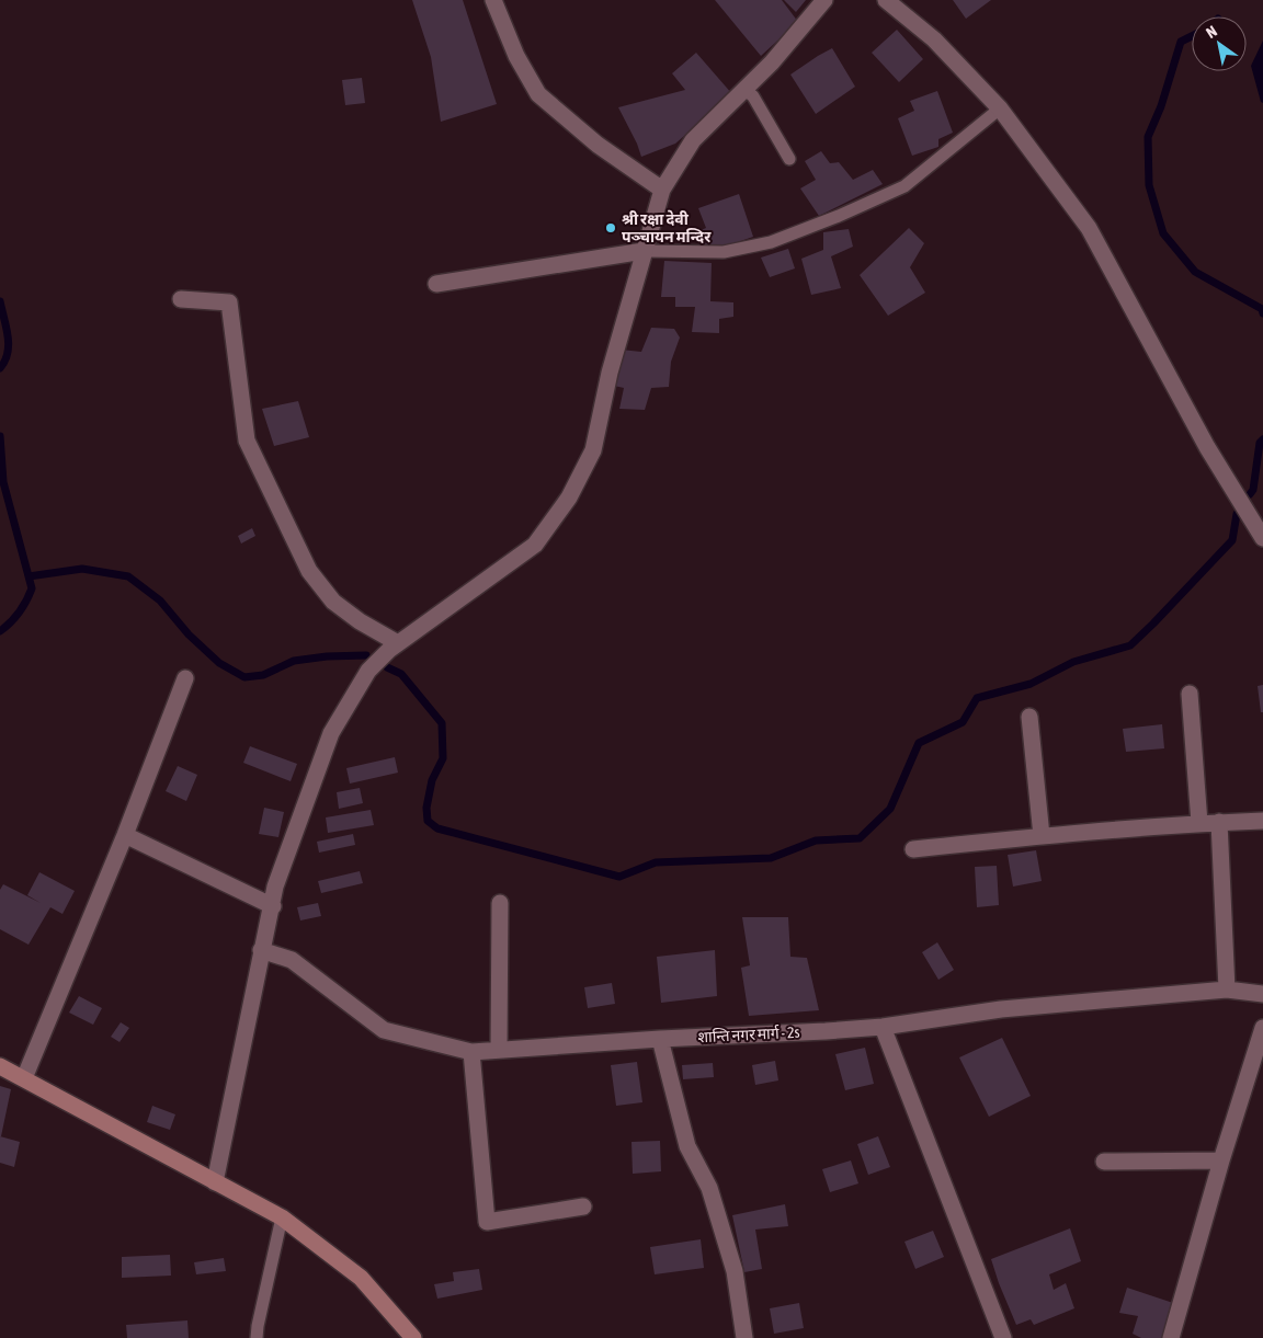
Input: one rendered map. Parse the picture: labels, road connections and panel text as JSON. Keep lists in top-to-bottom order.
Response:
{
  "streets": {
    "street": ["शान्ति नगर मार्ग - 2s"]
  },
  "places": ["श्री रक्षा देवी पञ्चायन मन्दिर"],
  "north": "top left"
}
